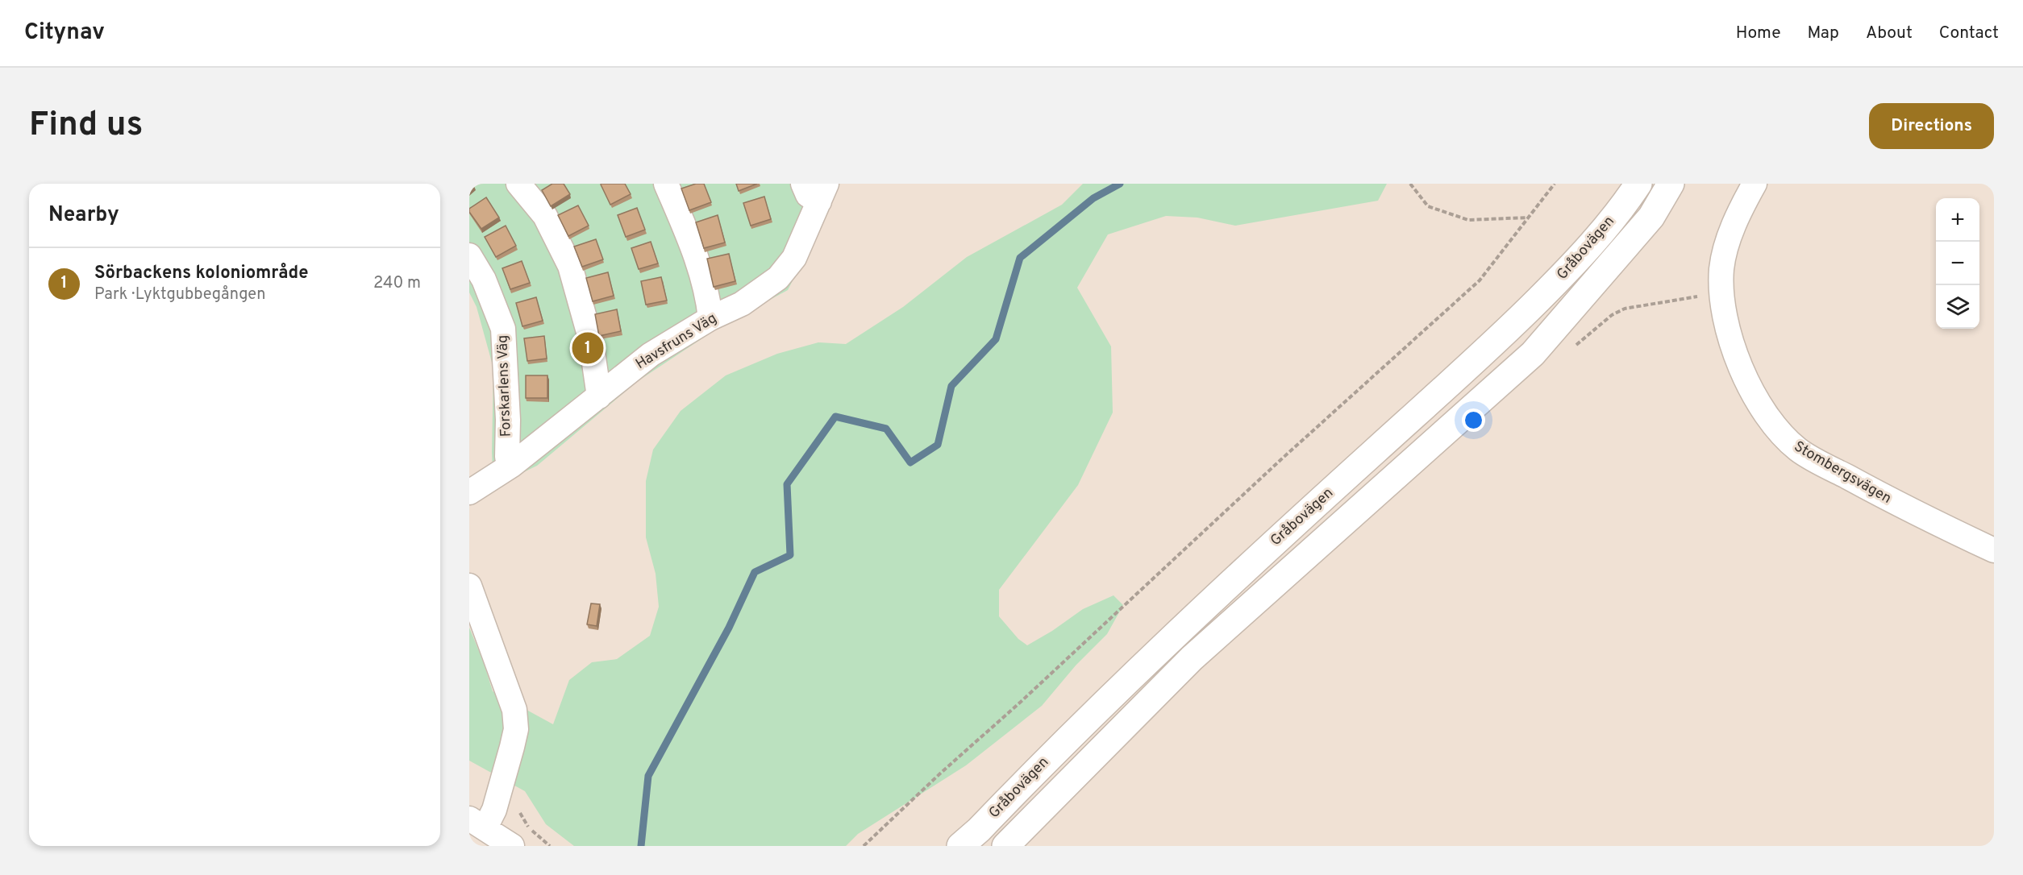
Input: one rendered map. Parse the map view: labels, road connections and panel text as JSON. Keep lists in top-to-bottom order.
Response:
{
  "streets": {
    "main road": ["Gråbovägen"],
    "street": ["Havsfruns Väg", "Forskarlens Väg", "Stombergsvägen"]
  },
  "crossings": [
    ["Havsfruns Väg", "Forskarlens Väg"]
  ],
  "page": {
    "header": "Citynav",
    "nav": [
      "Home",
      "Map",
      "About",
      "Contact"
    ],
    "buttons": "Directions",
    "title": "Find us",
    "heading": "Nearby",
    "map_buttons": ["+", "−"],
    "list": [
      {
        "mark": "1",
        "name": "Sörbackens koloniområde",
        "note": "Park · Lyktgubbegången",
        "value": "240 m"
      }
    ],
    "pins": "1"
  }
}
